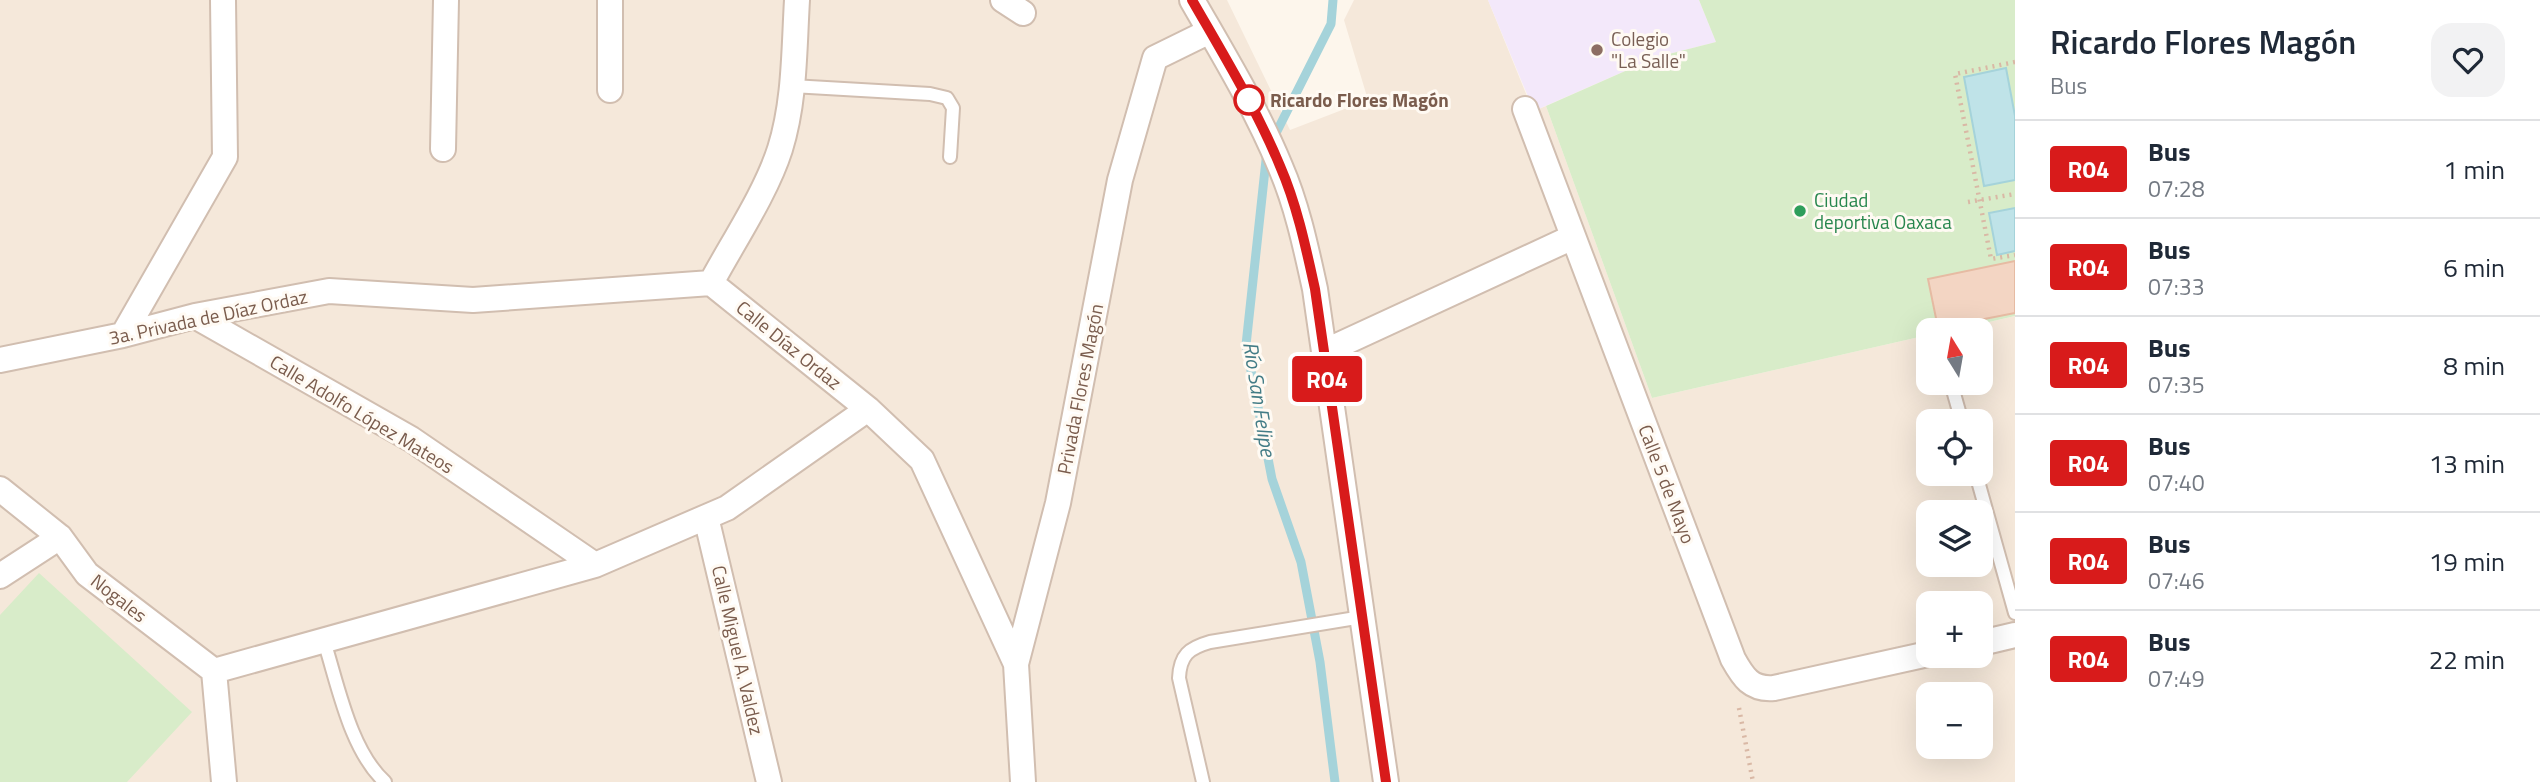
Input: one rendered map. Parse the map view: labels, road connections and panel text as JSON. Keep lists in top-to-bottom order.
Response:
{
  "streets": {
    "street": [
      "3a. Privada de Díaz Ordaz",
      "Calle Díaz Ordaz",
      "Privada Flores Magón",
      "Calle Adolfo López Mateos",
      "Calle 5 de Mayo",
      "Nogales",
      "Calle Miguel A. Valdez"
    ]
  },
  "crossings": [
    ["3a. Privada de Díaz Ordaz", "Calle Díaz Ordaz"],
    ["3a. Privada de Díaz Ordaz", "Calle Adolfo López Mateos"],
    ["Calle Díaz Ordaz", "Privada Flores Magón"]
  ],
  "water": ["Río San Felipe"],
  "places": ["Colegio \"La Salle\"", "Ricardo Flores Magón", "Ciudad deportiva Oaxaca"],
  "lines": ["bus line R04"],
  "north": "top",
  "page": {
    "on_map": "R04",
    "heading": ["Ricardo Flores Magón", "Bus"],
    "list": [
      {
        "mark": "R04",
        "name": "Bus",
        "note": "07:28",
        "value": "1 min"
      },
      {
        "mark": "R04",
        "name": "Bus",
        "note": "07:33",
        "value": "6 min"
      },
      {
        "mark": "R04",
        "name": "Bus",
        "note": "07:35",
        "value": "8 min"
      },
      {
        "mark": "R04",
        "name": "Bus",
        "note": "07:40",
        "value": "13 min"
      },
      {
        "mark": "R04",
        "name": "Bus",
        "note": "07:46",
        "value": "19 min"
      },
      {
        "mark": "R04",
        "name": "Bus",
        "note": "07:49",
        "value": "22 min"
      }
    ],
    "map_buttons": ["+", "−"]
  }
}
